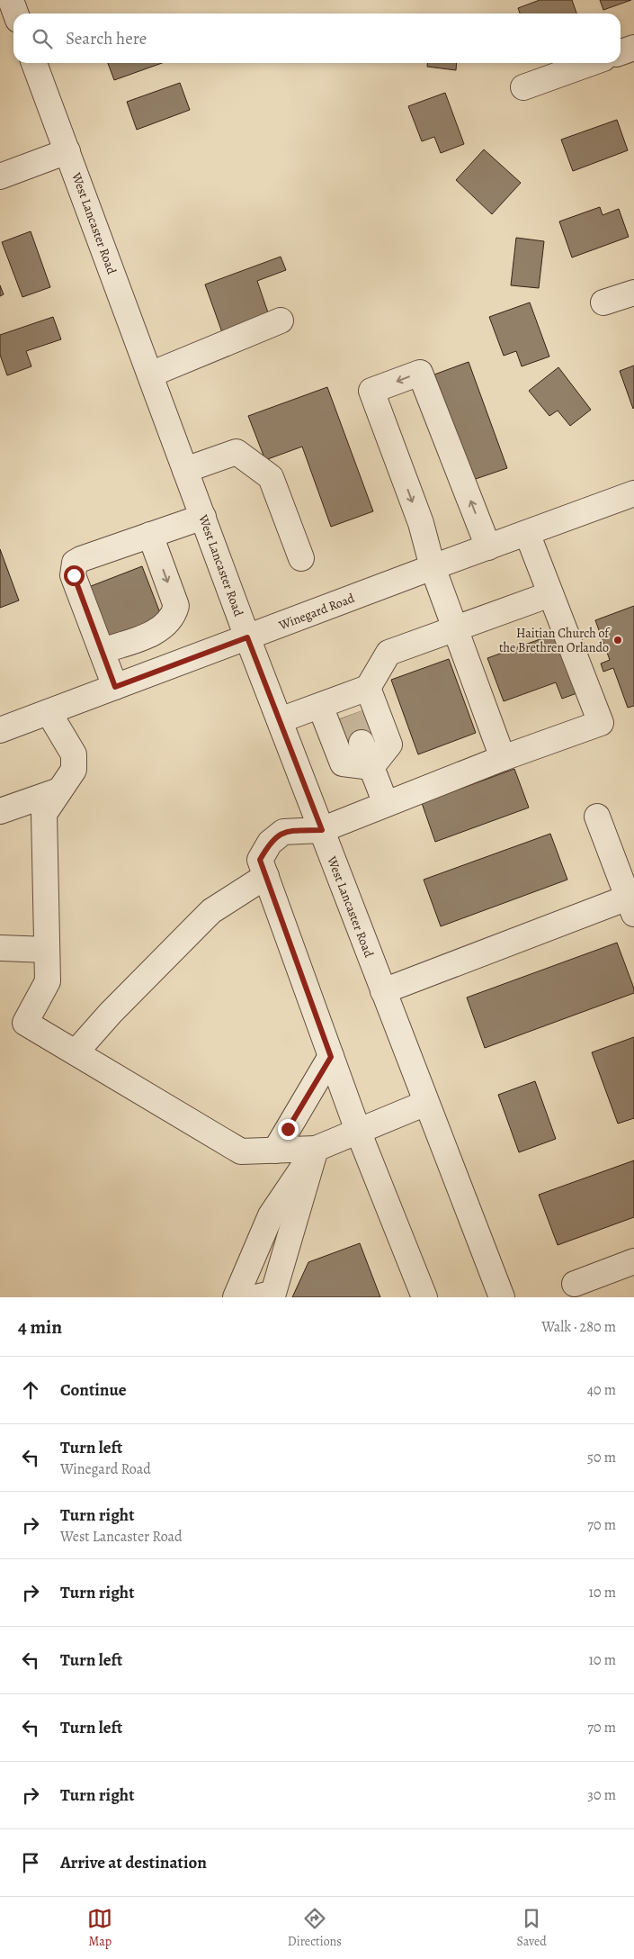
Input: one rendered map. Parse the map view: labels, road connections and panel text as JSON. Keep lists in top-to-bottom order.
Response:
{
  "streets": {
    "street": ["West Lancaster Road", "Winegard Road"]
  },
  "crossings": [
    ["West Lancaster Road", "Winegard Road"]
  ],
  "places": ["Haitian Church of the Brethren Orlando"],
  "page": {
    "search": "Search here",
    "heading": ["4 min", "Walk · 280 m"],
    "list": [
      ["Continue", "40 m"],
      ["Turn left", "Winegard Road", "50 m"],
      ["Turn right", "West Lancaster Road", "70 m"],
      ["Turn right", "10 m"],
      ["Turn left", "10 m"],
      ["Turn left", "70 m"],
      ["Turn right", "30 m"],
      "Arrive at destination"
    ],
    "nav": ["Map", "Directions", "Saved"]
  }
}
